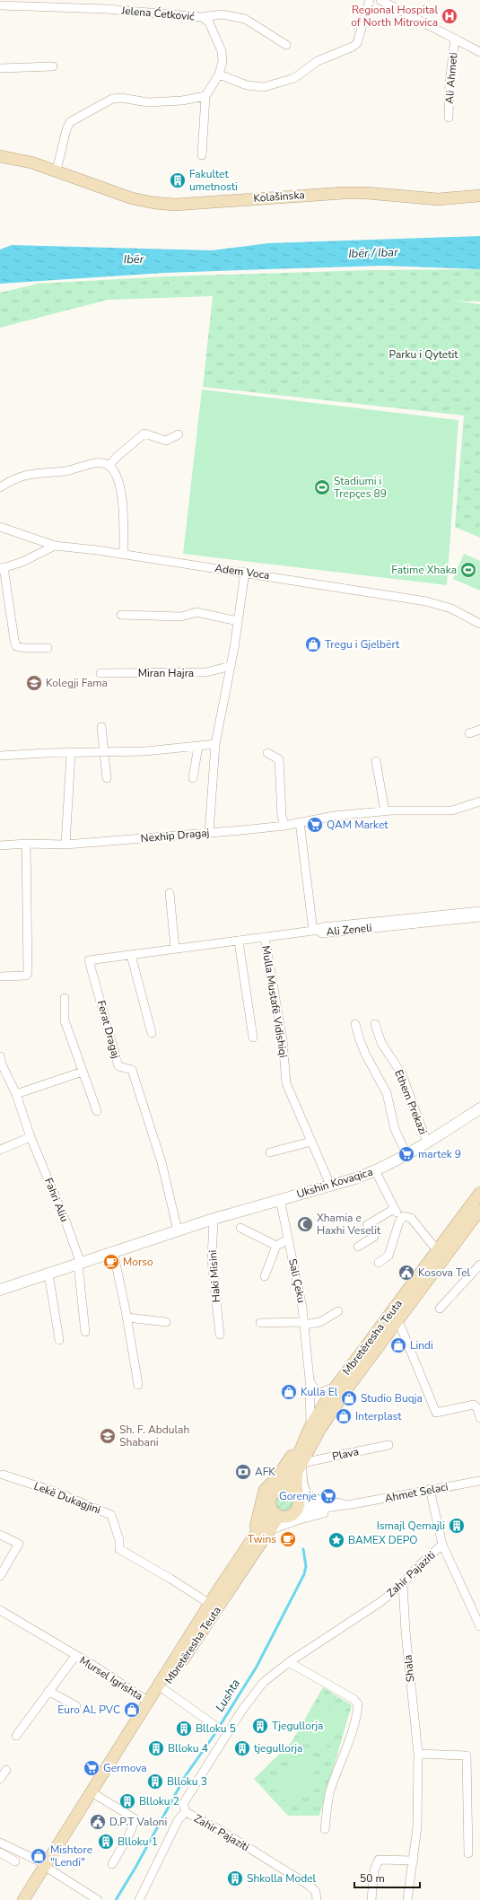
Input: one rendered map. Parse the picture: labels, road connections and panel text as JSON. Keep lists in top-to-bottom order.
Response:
{
  "streets": {
    "main road": ["Kolašinska", "Mbretëresha Teuta"],
    "street": [
      "Jelena Ćetković",
      "Ali Ahmeti",
      "Adem Voca",
      "Miran Hajra",
      "Nexhip Dragaj",
      "Ali Zeneli",
      "Mulla Mustafë Vidishiqi",
      "Ferat Dragaj",
      "Ethem Prekazi",
      "Ukshin Kovaqica",
      "Fahri Aliu",
      "Haki Misini",
      "Sali Çeku",
      "Plava",
      "Ahmet Selaci",
      "Lekë Dukagjini",
      "Zahir Pajaziti",
      "Shala",
      "Mursel Igrishta"
    ]
  },
  "crossings": [
    ["Ali Zeneli", "Ferat Dragaj"],
    ["Mulla Mustafë Vidishiqi", "Ferat Dragaj"],
    ["Mulla Mustafë Vidishiqi", "Ukshin Kovaqica"],
    ["Ferat Dragaj", "Ukshin Kovaqica"],
    ["Ethem Prekazi", "Ukshin Kovaqica"],
    ["Ukshin Kovaqica", "Fahri Aliu"],
    ["Ukshin Kovaqica", "Haki Misini"],
    ["Ukshin Kovaqica", "Sali Çeku"],
    ["Sali Çeku", "Mbretëresha Teuta"],
    ["Mbretëresha Teuta", "Plava"],
    ["Mbretëresha Teuta", "Ahmet Selaci"],
    ["Mbretëresha Teuta", "Lekë Dukagjini"],
    ["Mbretëresha Teuta", "Mursel Igrishta"],
    ["Zahir Pajaziti", "Shala"]
  ],
  "water": ["Ibër / Ibar", "Ibër", "Lushta"],
  "parks": ["Parku i Qytetit"],
  "places": {
    "hospital": ["Regional Hospital of North Mitrovica"],
    "building": [
      "Fakultet umetnosti",
      "Ismajl Qemajli",
      "Tjegullorja",
      "Blloku 5",
      "Blloku 4",
      "tjegullorja",
      "Blloku 3",
      "Blloku 2",
      "Blloku 1",
      "Shkolla Model"
    ],
    "sports": ["Stadiumi i Trepçes 89", "Fatime Xhaka"],
    "shop": [
      "Tregu i Gjelbërt",
      "Lindi",
      "Kulla El",
      "Studio Buqja",
      "Interplast",
      "Euro AL PVC",
      "Mishtore \"Lendi\""
    ],
    "school or university": ["Kolegji Fama", "Sh. F. Abdulah Shabani"],
    "supermarket": [
      "QAM Market",
      "martek 9",
      "Gorenje",
      "Germova"
    ],
    "mosque": ["Xhamia e Haxhi Veselit"],
    "cafe": ["Morso", "Twins"],
    "public building": ["Kosova Tel", "D.P.T Valoni"],
    "bank": ["AFK"],
    "place": ["BAMEX DEPO"]
  },
  "scale_bar": "50 m"
}
